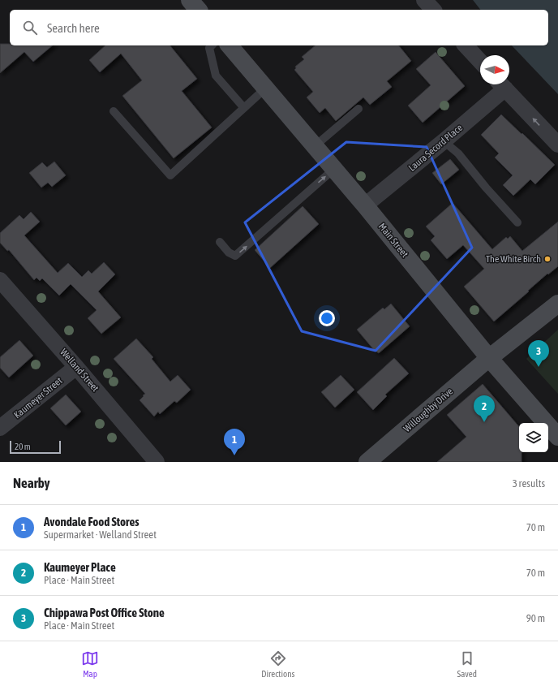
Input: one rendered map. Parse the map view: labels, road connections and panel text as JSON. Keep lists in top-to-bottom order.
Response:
{
  "streets": {
    "main road": ["Main Street", "Willoughby Drive"],
    "street": ["Laura Secord Place", "Welland Street", "Kaumeyer Street"]
  },
  "crossings": [
    ["Laura Secord Place", "Main Street"],
    ["Main Street", "Willoughby Drive"],
    ["Welland Street", "Kaumeyer Street"]
  ],
  "places": ["The White Birch"],
  "scale_bar": "20 m",
  "north": "right",
  "page": {
    "search": "Search here",
    "pins": ["3", "2", "1"],
    "scale": "20 m",
    "heading": ["Nearby", "3 results"],
    "list": [
      {
        "mark": "1",
        "name": "Avondale Food Stores",
        "note": "Supermarket · Welland Street",
        "value": "70 m"
      },
      {
        "mark": "2",
        "name": "Kaumeyer Place",
        "note": "Place · Main Street",
        "value": "70 m"
      },
      {
        "mark": "3",
        "name": "Chippawa Post Office Stone",
        "note": "Place · Main Street",
        "value": "90 m"
      }
    ],
    "nav": ["Map", "Directions", "Saved"]
  }
}
